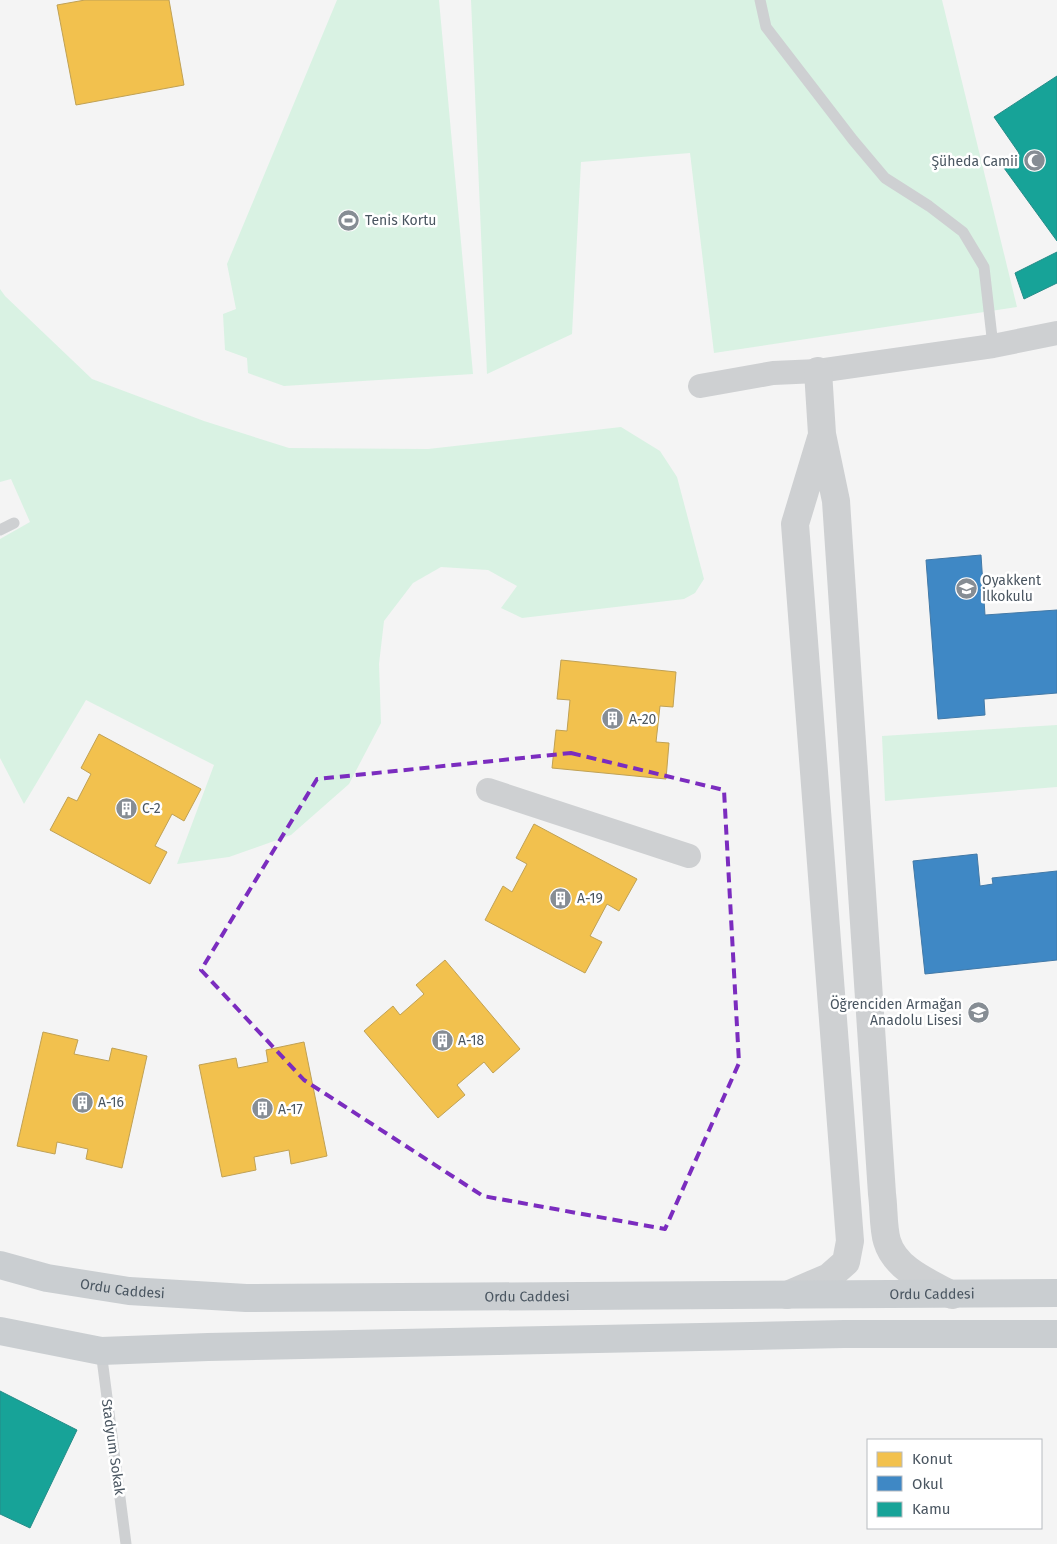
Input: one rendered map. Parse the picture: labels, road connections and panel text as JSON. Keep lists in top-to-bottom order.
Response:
{
  "streets": {
    "main road": ["Ordu Caddesi"],
    "lane": ["Stadyum Sokak"]
  },
  "places": {
    "mosque": ["Şüheda Camii"],
    "sports": ["Tenis Kortu"],
    "school or university": ["Oyakkent İlkokulu", "Öğrenciden Armağan Anadolu Lisesi"],
    "building": [
      "A-20",
      "C-2",
      "A-19",
      "A-18",
      "A-16",
      "A-17"
    ]
  },
  "legend": ["Konut", "Okul", "Kamu"]
}
